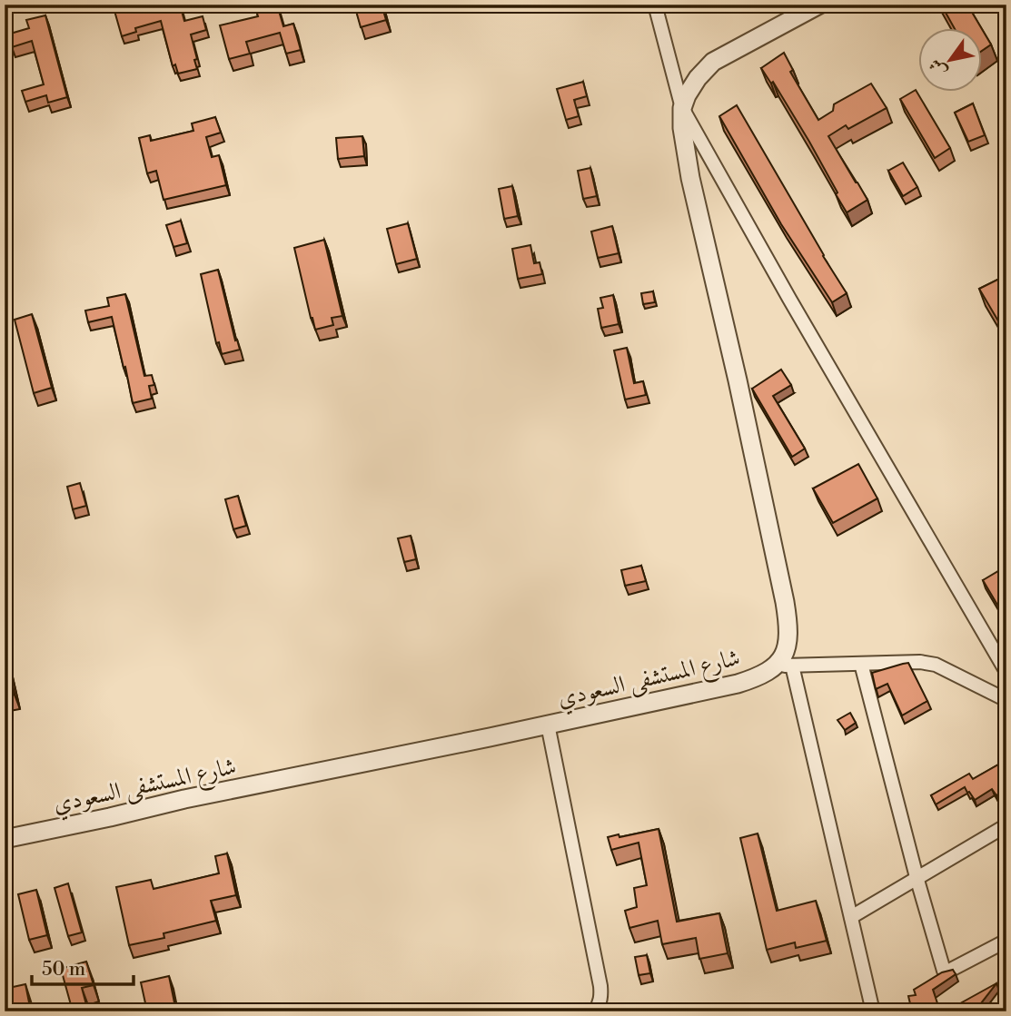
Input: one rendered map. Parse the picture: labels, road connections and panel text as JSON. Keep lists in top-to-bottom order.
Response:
{
  "streets": {
    "street": ["شارع المستشفى السعودي"]
  },
  "scale_bar": "50 m",
  "north": "bottom left"
}
